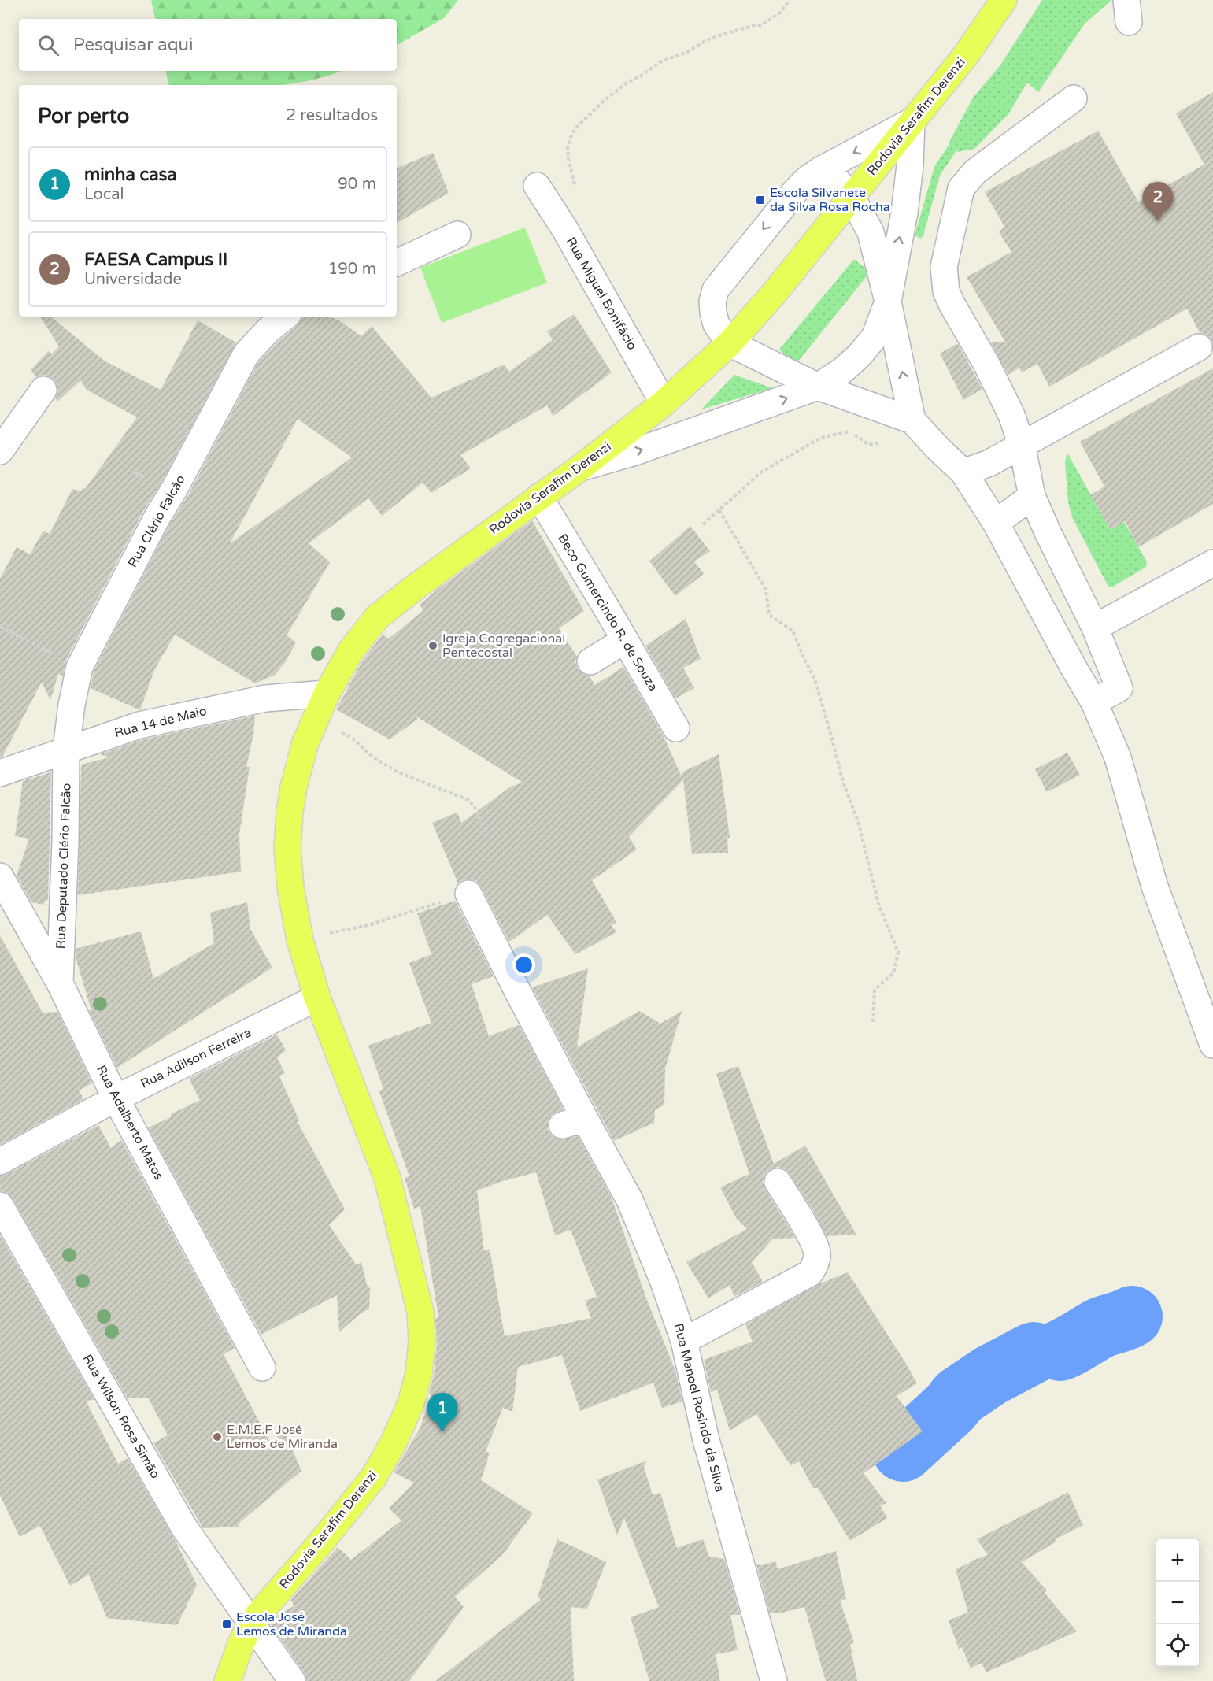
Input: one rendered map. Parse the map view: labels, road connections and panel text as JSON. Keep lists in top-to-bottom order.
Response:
{
  "streets": {
    "main road": ["Rodovia Serafim Derenzi"],
    "street": [
      "Rua Miguel Bonifácio",
      "Rua Clério Falcão",
      "Beco Gumercindo R. de Souza",
      "Rua 14 de Maio",
      "Rua Deputado Clério Falcão",
      "Rua Adilson Ferreira",
      "Rua Adalberto Matos",
      "Rua Manoel Rosindo da Silva",
      "Rua Wilson Rosa Simão"
    ]
  },
  "crossings": [
    ["Rodovia Serafim Derenzi", "Rua Miguel Bonifácio"],
    ["Rodovia Serafim Derenzi", "Beco Gumercindo R. de Souza"],
    ["Rodovia Serafim Derenzi", "Rua 14 de Maio"],
    ["Rodovia Serafim Derenzi", "Rua Adilson Ferreira"],
    ["Rodovia Serafim Derenzi", "Rua Wilson Rosa Simão"],
    ["Rua Clério Falcão", "Rua 14 de Maio"],
    ["Rua Clério Falcão", "Rua Deputado Clério Falcão"],
    ["Rua 14 de Maio", "Rua Deputado Clério Falcão"],
    ["Rua Deputado Clério Falcão", "Rua Adalberto Matos"],
    ["Rua Adilson Ferreira", "Rua Adalberto Matos"]
  ],
  "places": {
    "transit": ["Escola Silvanete da Silva Rosa Rocha", "Escola José Lemos de Miranda"],
    "other": ["Igreja Cogregacional Pentecostal", "E.M.E.F José Lemos de Miranda"]
  },
  "page": {
    "search": "Pesquisar aqui",
    "heading": ["Por perto", "2 resultados"],
    "list": [
      {
        "mark": "1",
        "name": "minha casa",
        "note": "Local",
        "value": "90 m"
      },
      {
        "mark": "2",
        "name": "FAESA Campus II",
        "note": "Universidade",
        "value": "190 m"
      }
    ],
    "pins": ["2", "1"],
    "map_buttons": ["+", "−"]
  }
}
